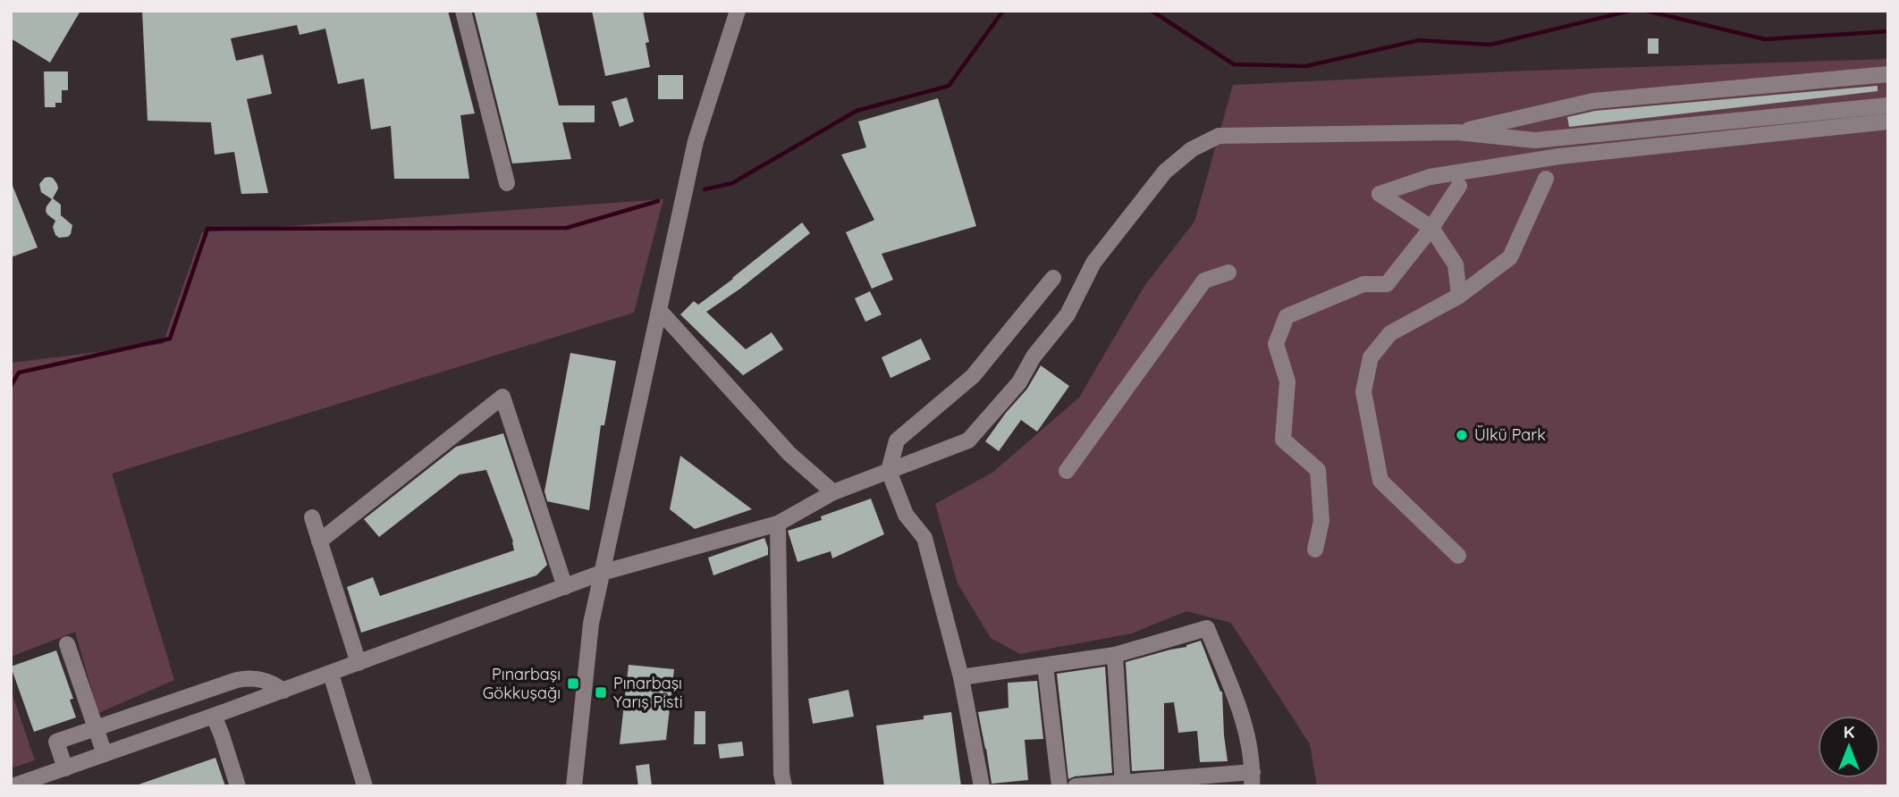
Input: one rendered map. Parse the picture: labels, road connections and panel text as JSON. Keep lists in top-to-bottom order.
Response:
{
  "places": {
    "other": ["Ülkü Park"],
    "transit": ["Pınarbaşı Gökkuşağı", "Pınarbaşı Yarış Pisti"]
  },
  "north": "top"
}
